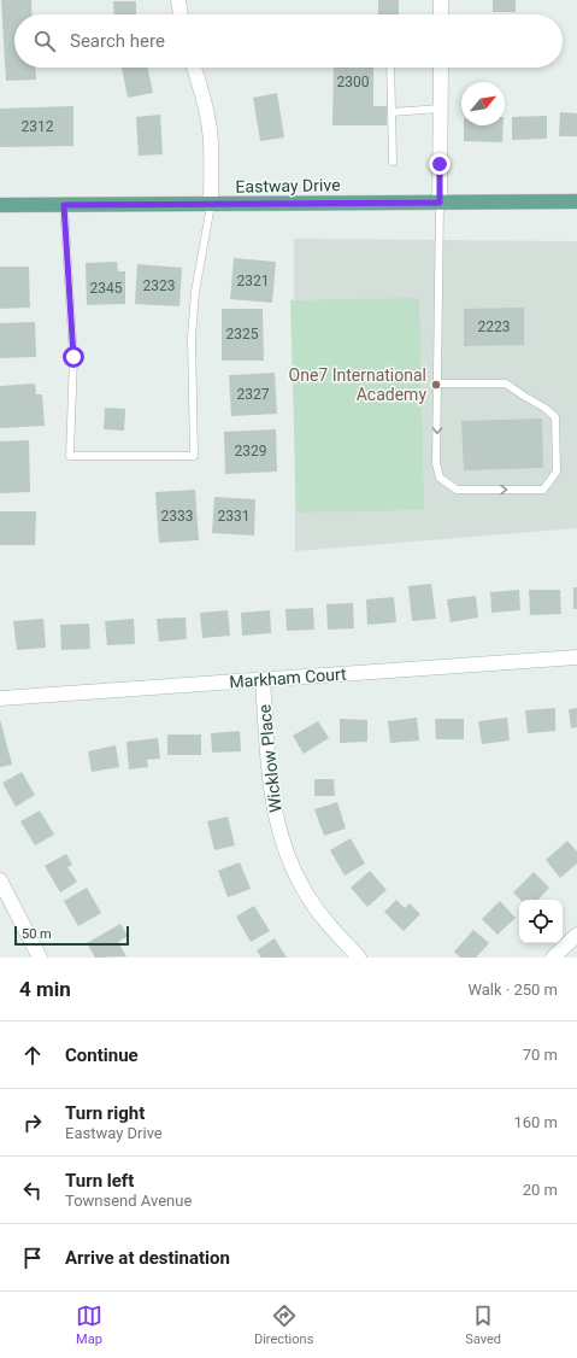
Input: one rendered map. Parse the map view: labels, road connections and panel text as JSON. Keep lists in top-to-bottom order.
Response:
{
  "streets": {
    "main road": ["Eastway Drive"],
    "street": ["Markham Court", "Wicklow Place"]
  },
  "crossings": [
    ["Markham Court", "Wicklow Place"]
  ],
  "places": ["One7 International Academy"],
  "house_numbers": [
    "2300",
    "2312",
    "2321",
    "2323",
    "2345",
    "2223",
    "2325",
    "2327",
    "2329",
    "2333",
    "2331"
  ],
  "scale_bar": "50 m",
  "north": "top right",
  "page": {
    "search": "Search here",
    "scale": "50 m",
    "heading": ["4 min", "Walk · 250 m"],
    "list": [
      ["Continue", "70 m"],
      ["Turn right", "Eastway Drive", "160 m"],
      ["Turn left", "Townsend Avenue", "20 m"],
      "Arrive at destination"
    ],
    "nav": ["Map", "Directions", "Saved"]
  }
}
